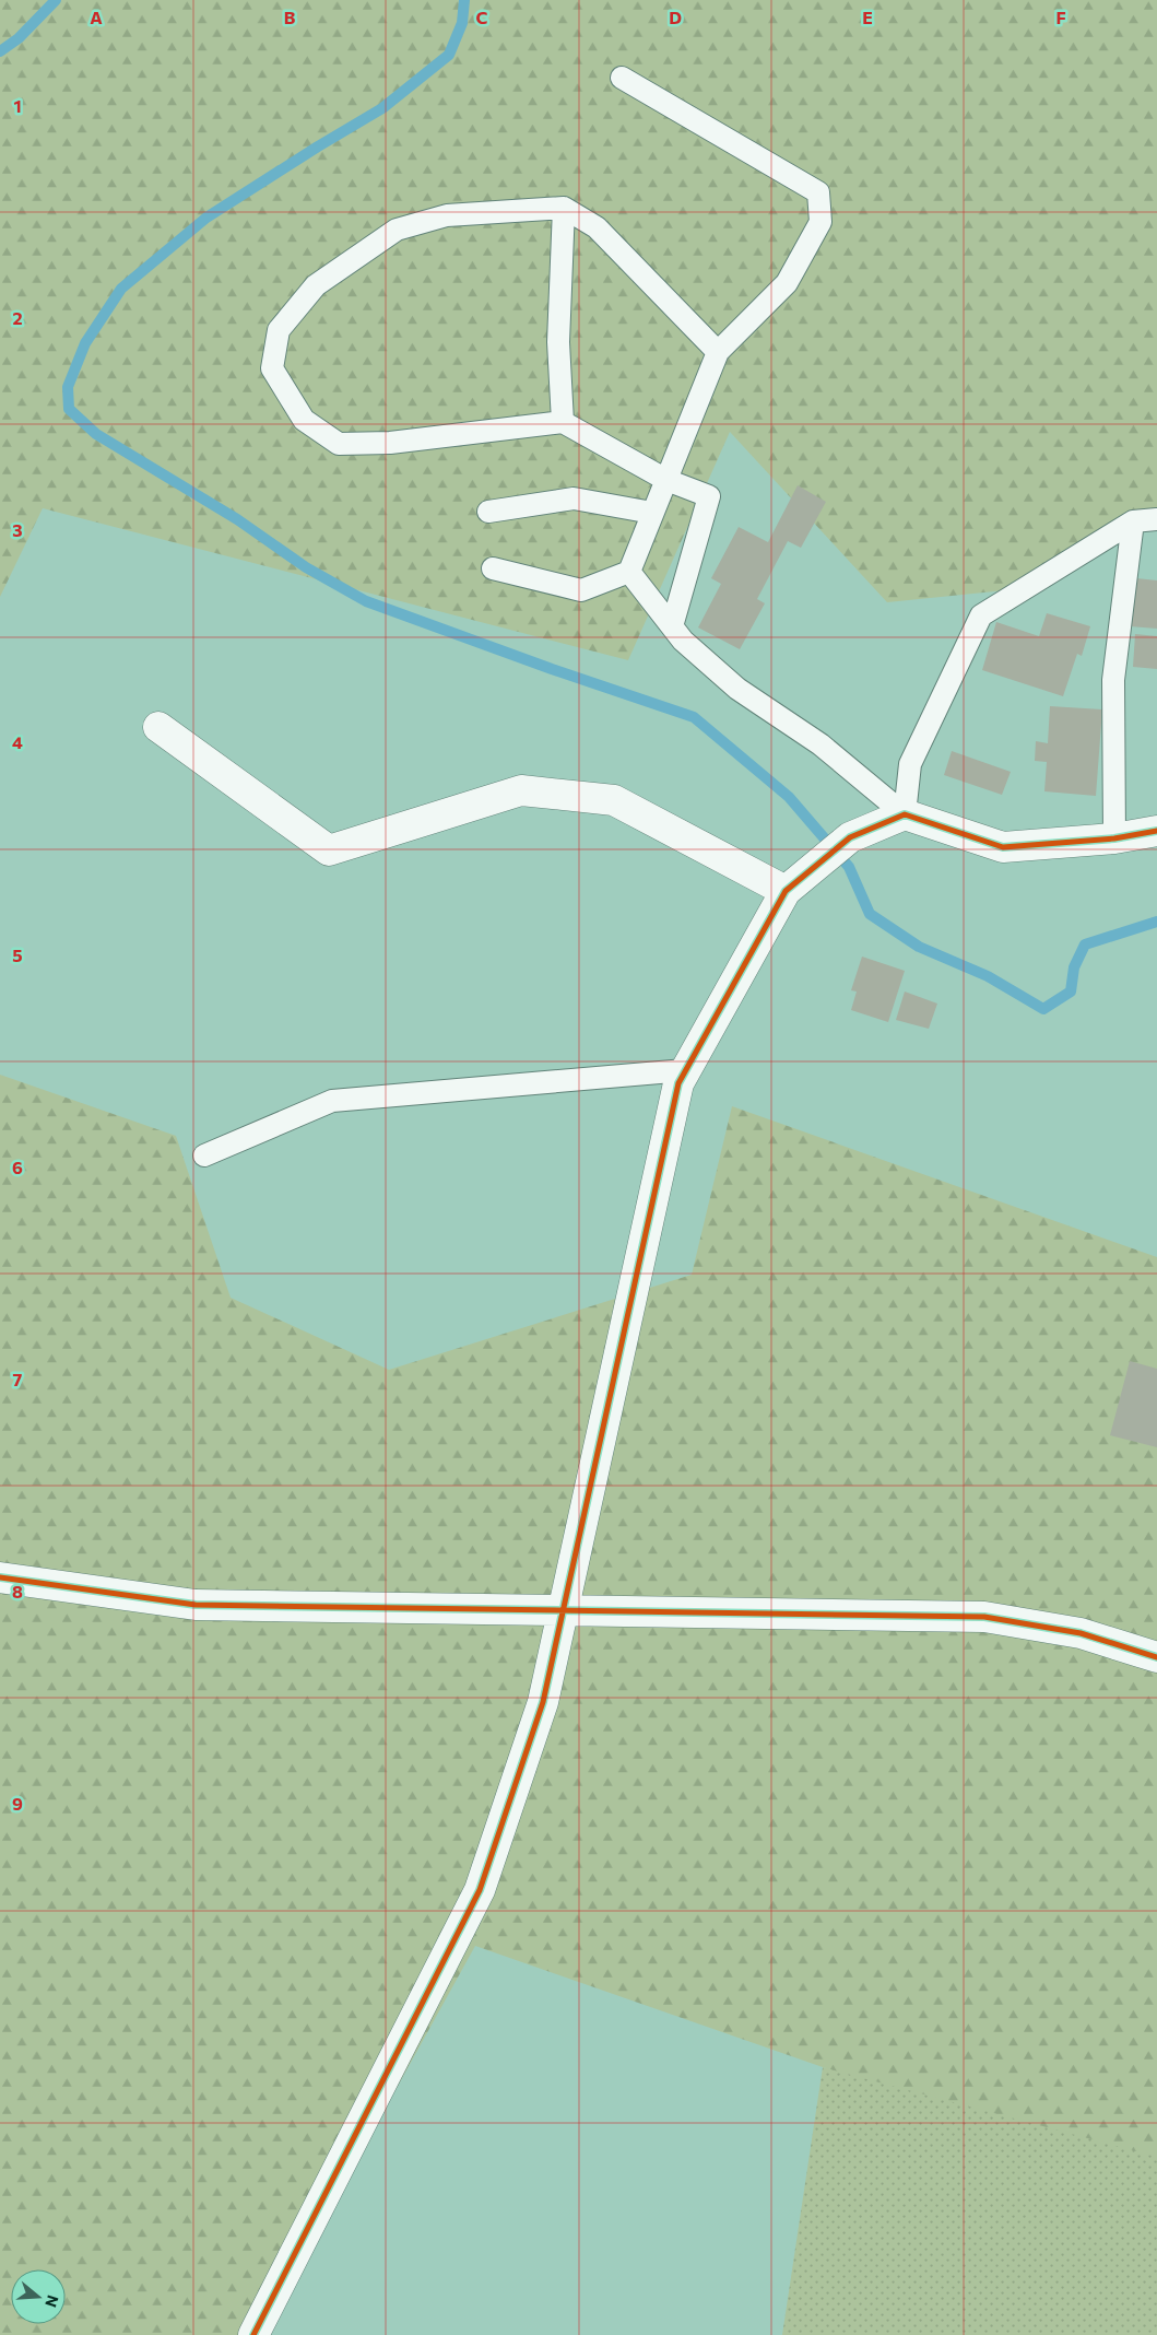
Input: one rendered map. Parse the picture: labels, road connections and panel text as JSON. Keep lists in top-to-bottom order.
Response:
{
  "north": "right",
  "grid": {
    "columns": [
      "A",
      "B",
      "C",
      "D",
      "E",
      "F"
    ],
    "rows": [
      "1",
      "2",
      "3",
      "4",
      "5",
      "6",
      "7",
      "8",
      "9"
    ]
  }
}
